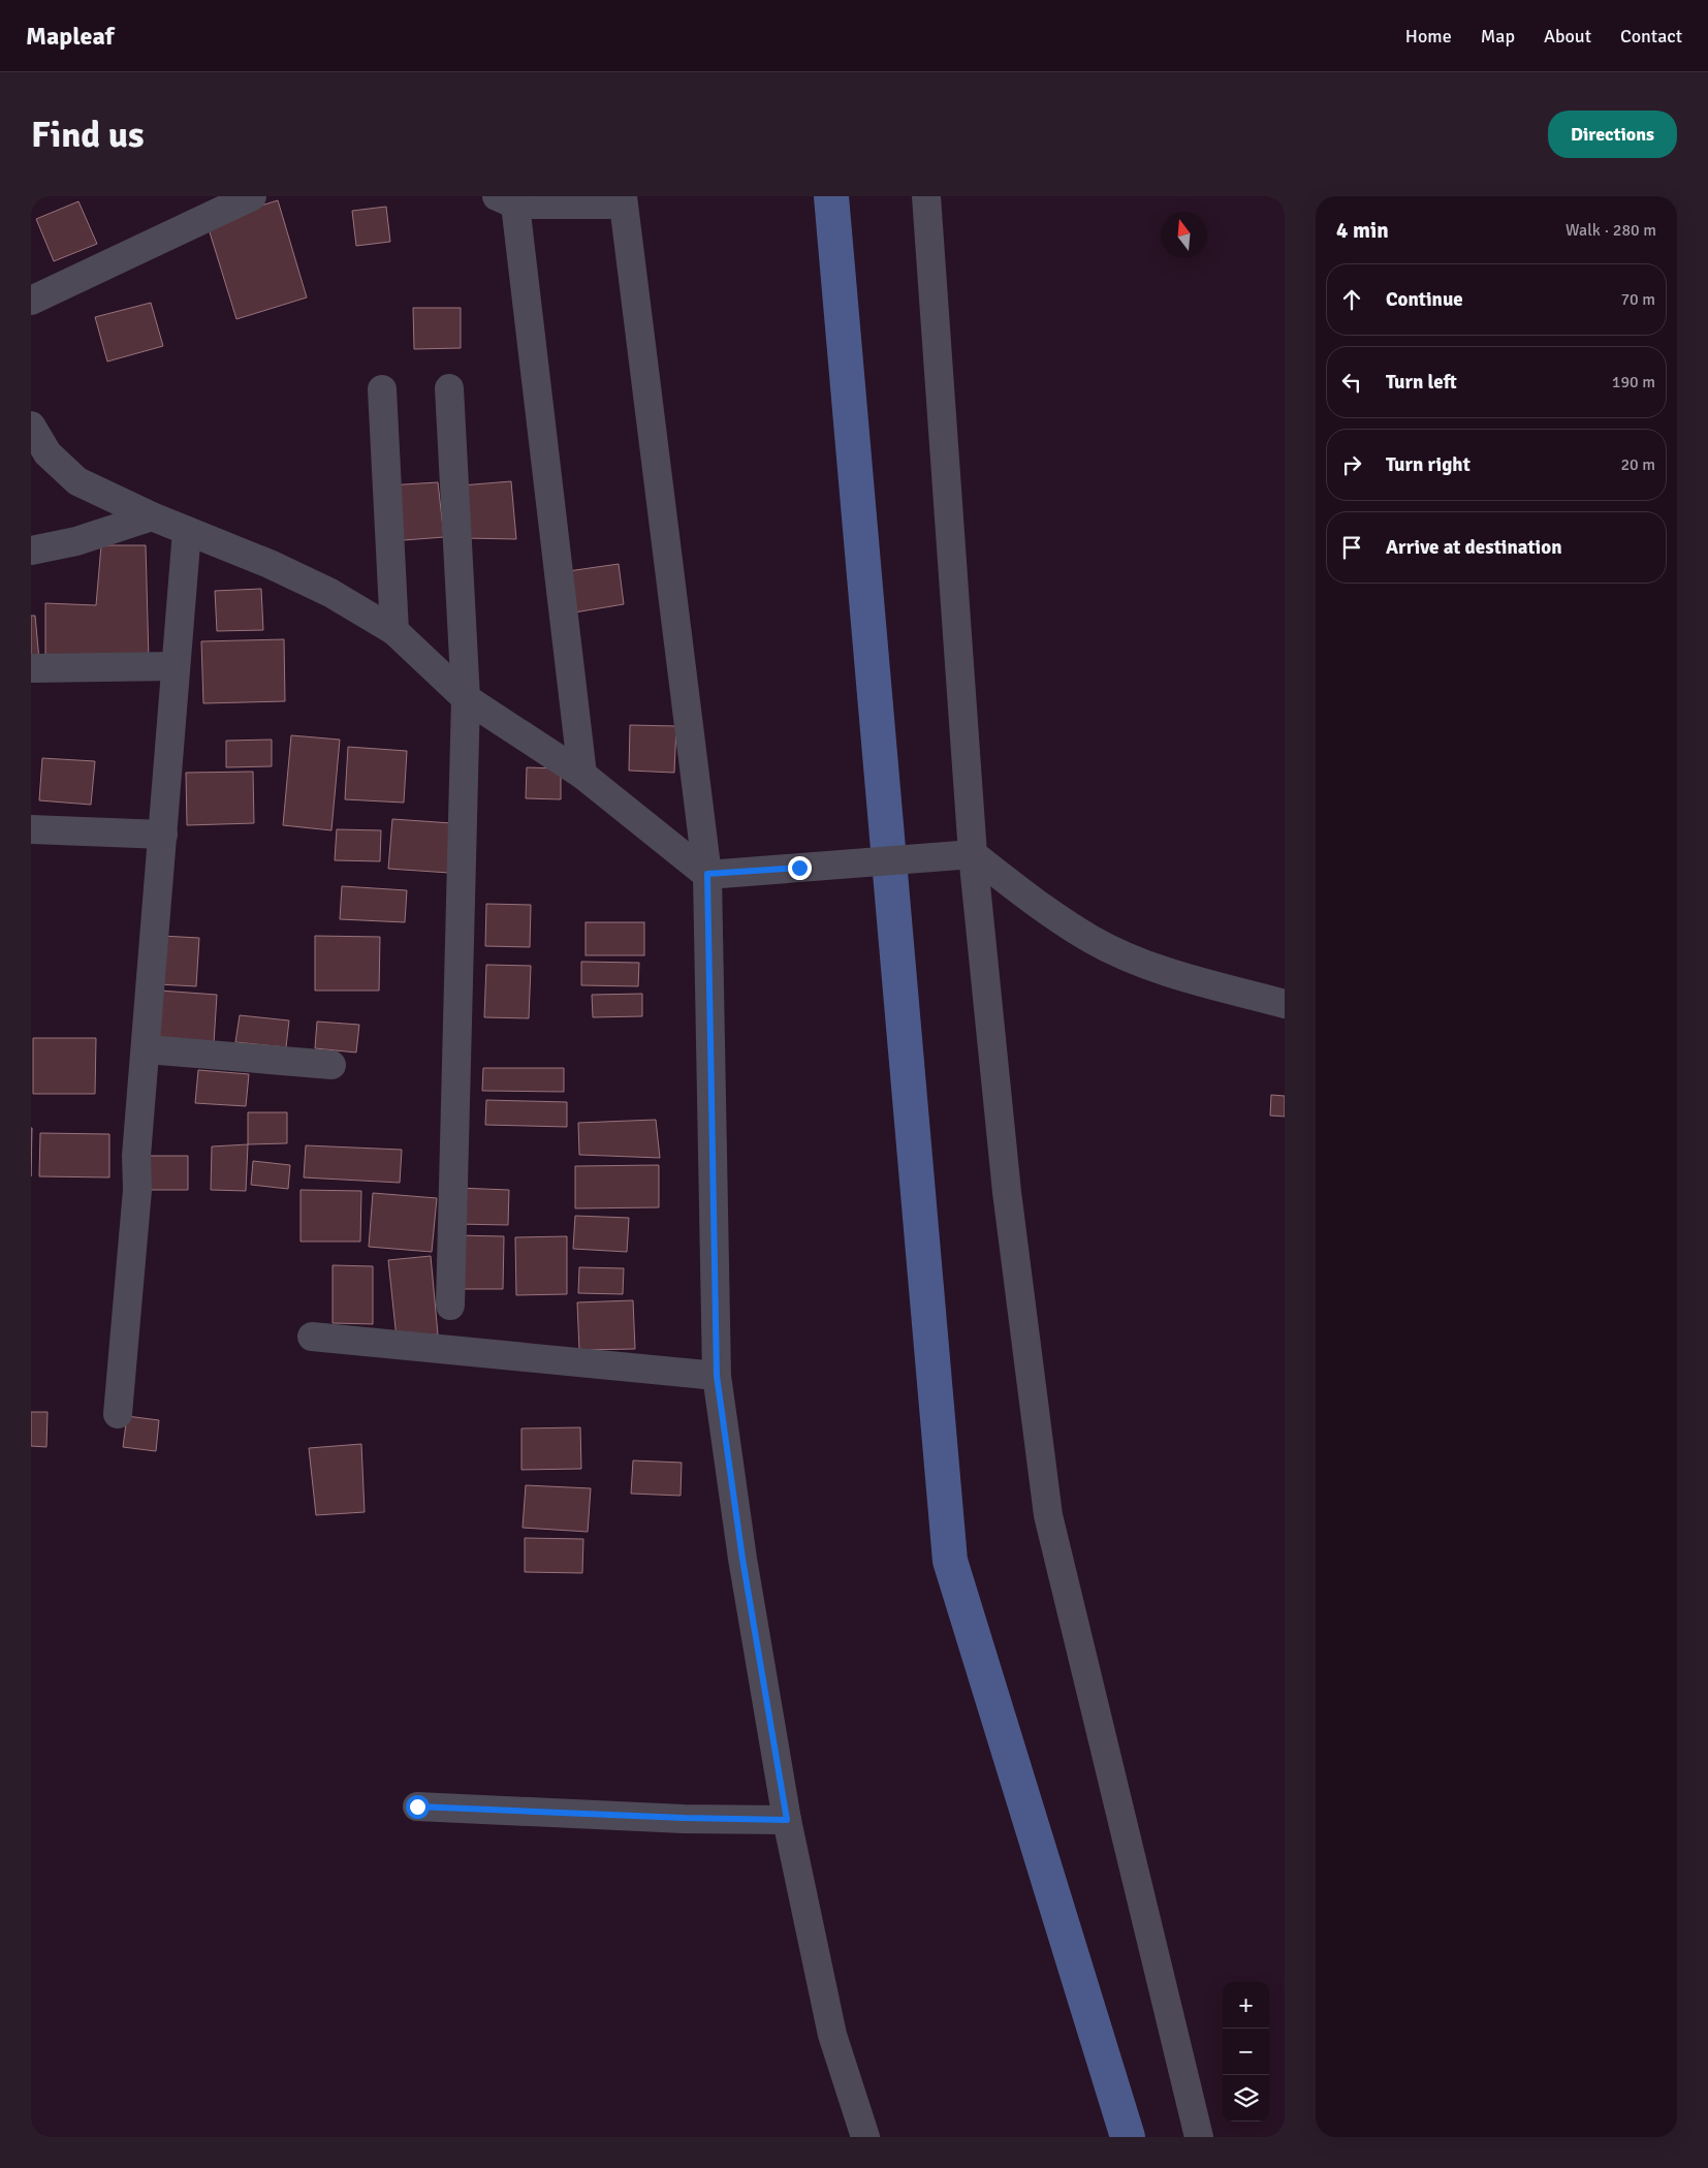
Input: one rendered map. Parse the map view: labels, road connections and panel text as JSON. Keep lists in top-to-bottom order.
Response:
{
  "north": "top",
  "page": {
    "header": "Mapleaf",
    "nav": [
      "Home",
      "Map",
      "About",
      "Contact"
    ],
    "buttons": "Directions",
    "title": "Find us",
    "heading": ["4 min", "Walk · 280 m"],
    "list": [
      ["Continue", "70 m"],
      ["Turn left", "190 m"],
      ["Turn right", "20 m"],
      "Arrive at destination"
    ],
    "map_buttons": ["+", "−"]
  }
}
